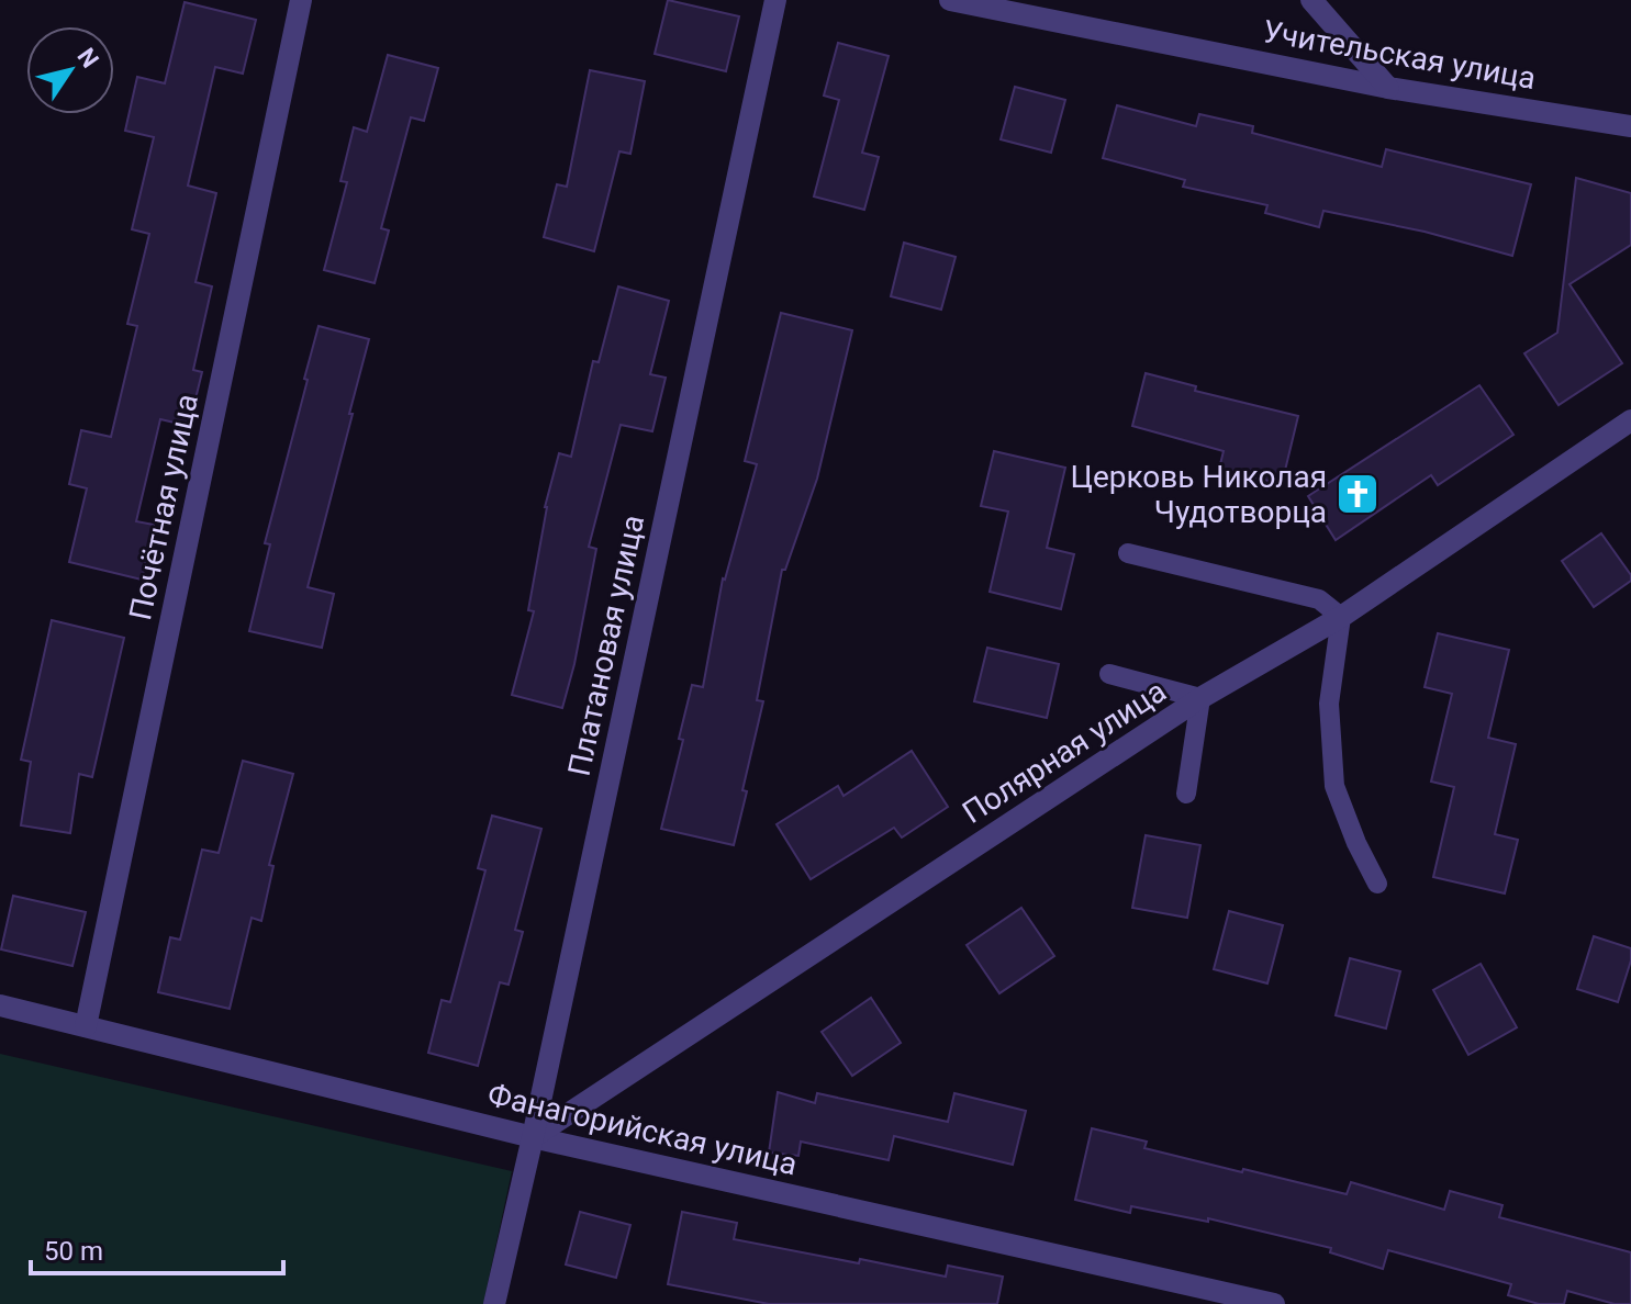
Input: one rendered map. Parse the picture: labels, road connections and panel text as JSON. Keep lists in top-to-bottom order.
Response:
{
  "streets": {
    "street": [
      "Учительская улица",
      "Почётная улица",
      "Платановая улица",
      "Полярная улица",
      "Фанагорийская улица"
    ]
  },
  "crossings": [
    ["Почётная улица", "Фанагорийская улица"],
    ["Платановая улица", "Полярная улица"],
    ["Платановая улица", "Фанагорийская улица"],
    ["Полярная улица", "Фанагорийская улица"]
  ],
  "places": {
    "church": ["Церковь Николая Чудотворца"]
  },
  "scale_bar": "50 m",
  "north": "top right"
}
